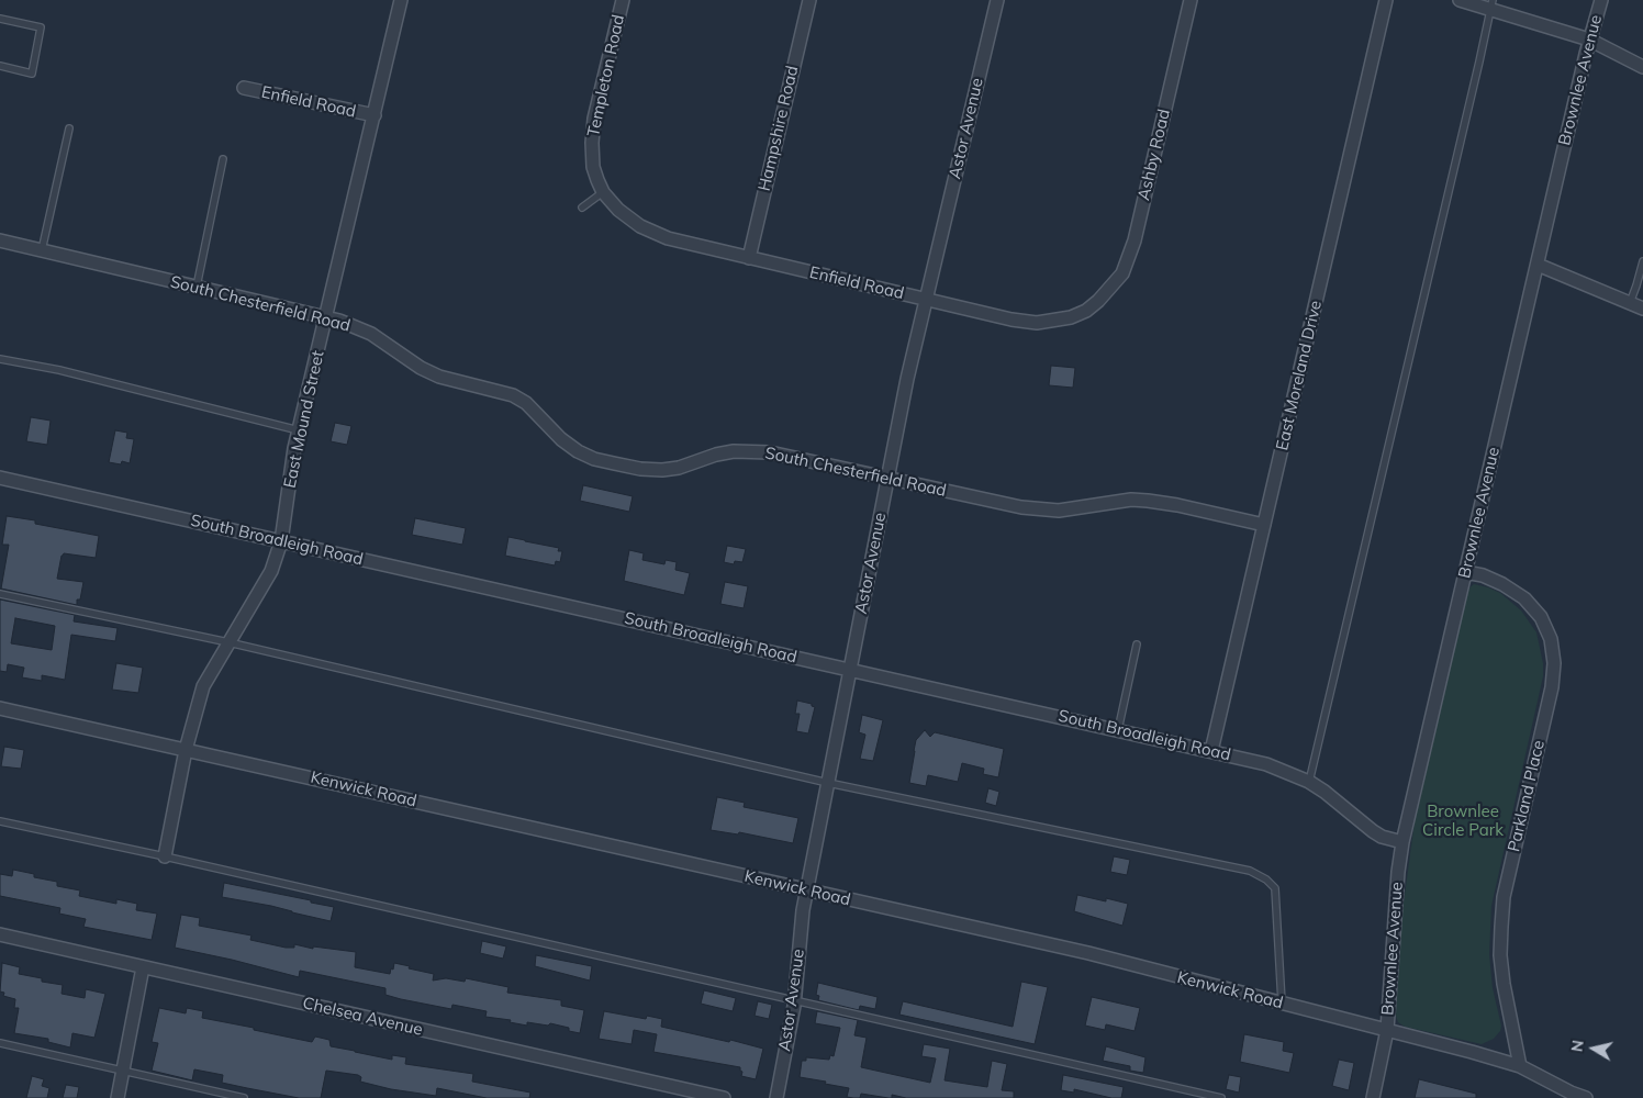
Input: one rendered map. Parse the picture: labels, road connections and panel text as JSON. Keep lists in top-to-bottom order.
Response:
{
  "streets": {
    "street": [
      "Templeton Road",
      "Brownlee Avenue",
      "Enfield Road",
      "Hampshire Road",
      "Astor Avenue",
      "Ashby Road",
      "South Chesterfield Road",
      "East Moreland Drive",
      "East Mound Street",
      "South Broadleigh Road",
      "Kenwick Road",
      "Parkland Place",
      "Chelsea Avenue"
    ]
  },
  "crossings": [
    ["Templeton Road", "Enfield Road"],
    ["Brownlee Avenue", "South Broadleigh Road"],
    ["Brownlee Avenue", "Kenwick Road"],
    ["Brownlee Avenue", "Parkland Place"],
    ["Enfield Road", "Hampshire Road"],
    ["Enfield Road", "Astor Avenue"],
    ["Enfield Road", "Ashby Road"],
    ["Enfield Road", "East Mound Street"],
    ["Astor Avenue", "South Chesterfield Road"],
    ["Astor Avenue", "South Broadleigh Road"],
    ["Astor Avenue", "Kenwick Road"],
    ["South Chesterfield Road", "East Moreland Drive"],
    ["South Chesterfield Road", "East Mound Street"],
    ["East Moreland Drive", "South Broadleigh Road"],
    ["East Mound Street", "South Broadleigh Road"],
    ["East Mound Street", "Kenwick Road"],
    ["Kenwick Road", "Parkland Place"]
  ],
  "parks": ["Brownlee Circle Park"],
  "north": "left"
}
